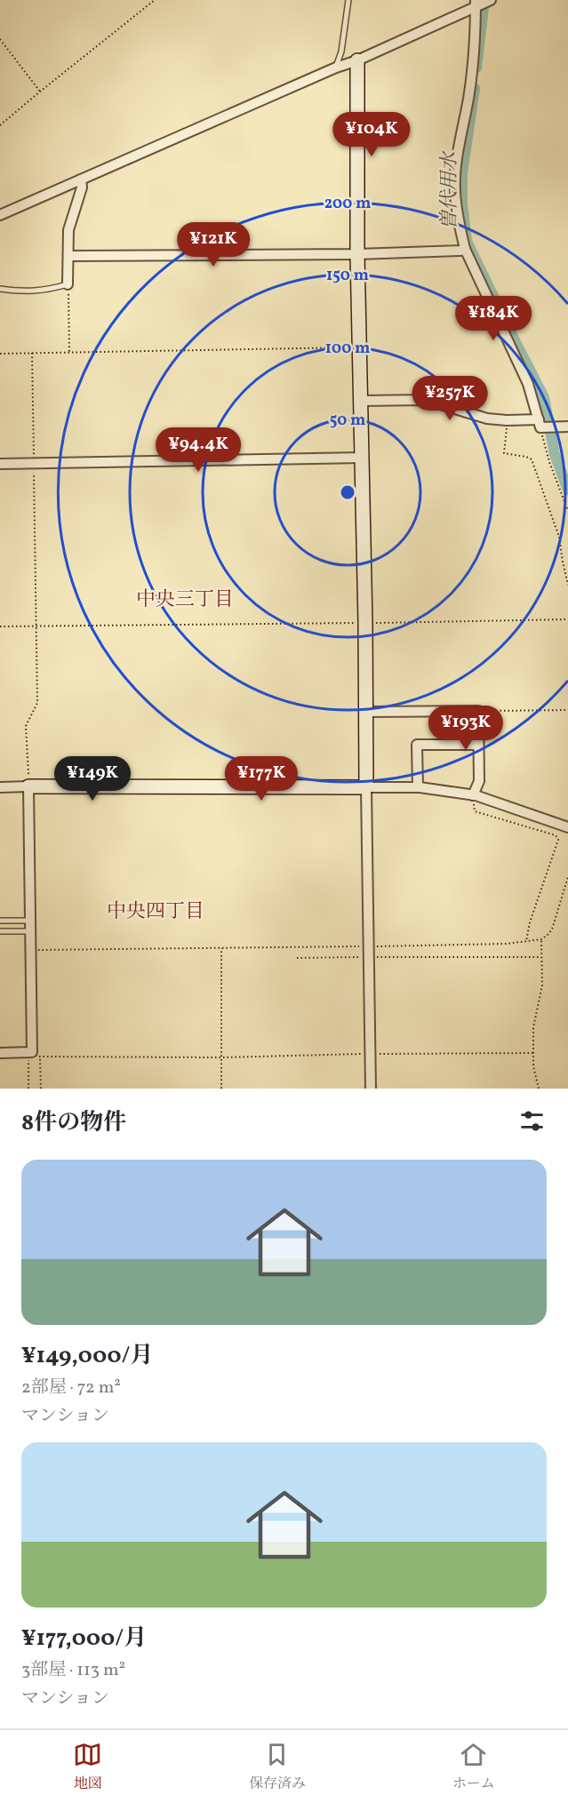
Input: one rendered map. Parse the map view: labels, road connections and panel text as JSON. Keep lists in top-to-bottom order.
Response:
{
  "districts": ["中央三丁目", "中央四丁目"],
  "water": ["曽代用水"],
  "page": {
    "price": [
      "¥104K",
      "¥121K",
      "¥184K",
      "¥257K",
      "¥94.4K",
      "¥193K",
      "¥149K",
      "¥177K"
    ],
    "heading": "8件の物件",
    "list": [
      {
        "name": "¥149,000/月",
        "note": "2部屋 · 72 m² · マンション"
      },
      {
        "name": "¥177,000/月",
        "note": "3部屋 · 113 m² · マンション"
      }
    ],
    "tabs": ["地図", "保存済み", "ホーム"]
  },
  "rings": [
    "200 m",
    "150 m",
    "100 m",
    "50 m"
  ]
}
